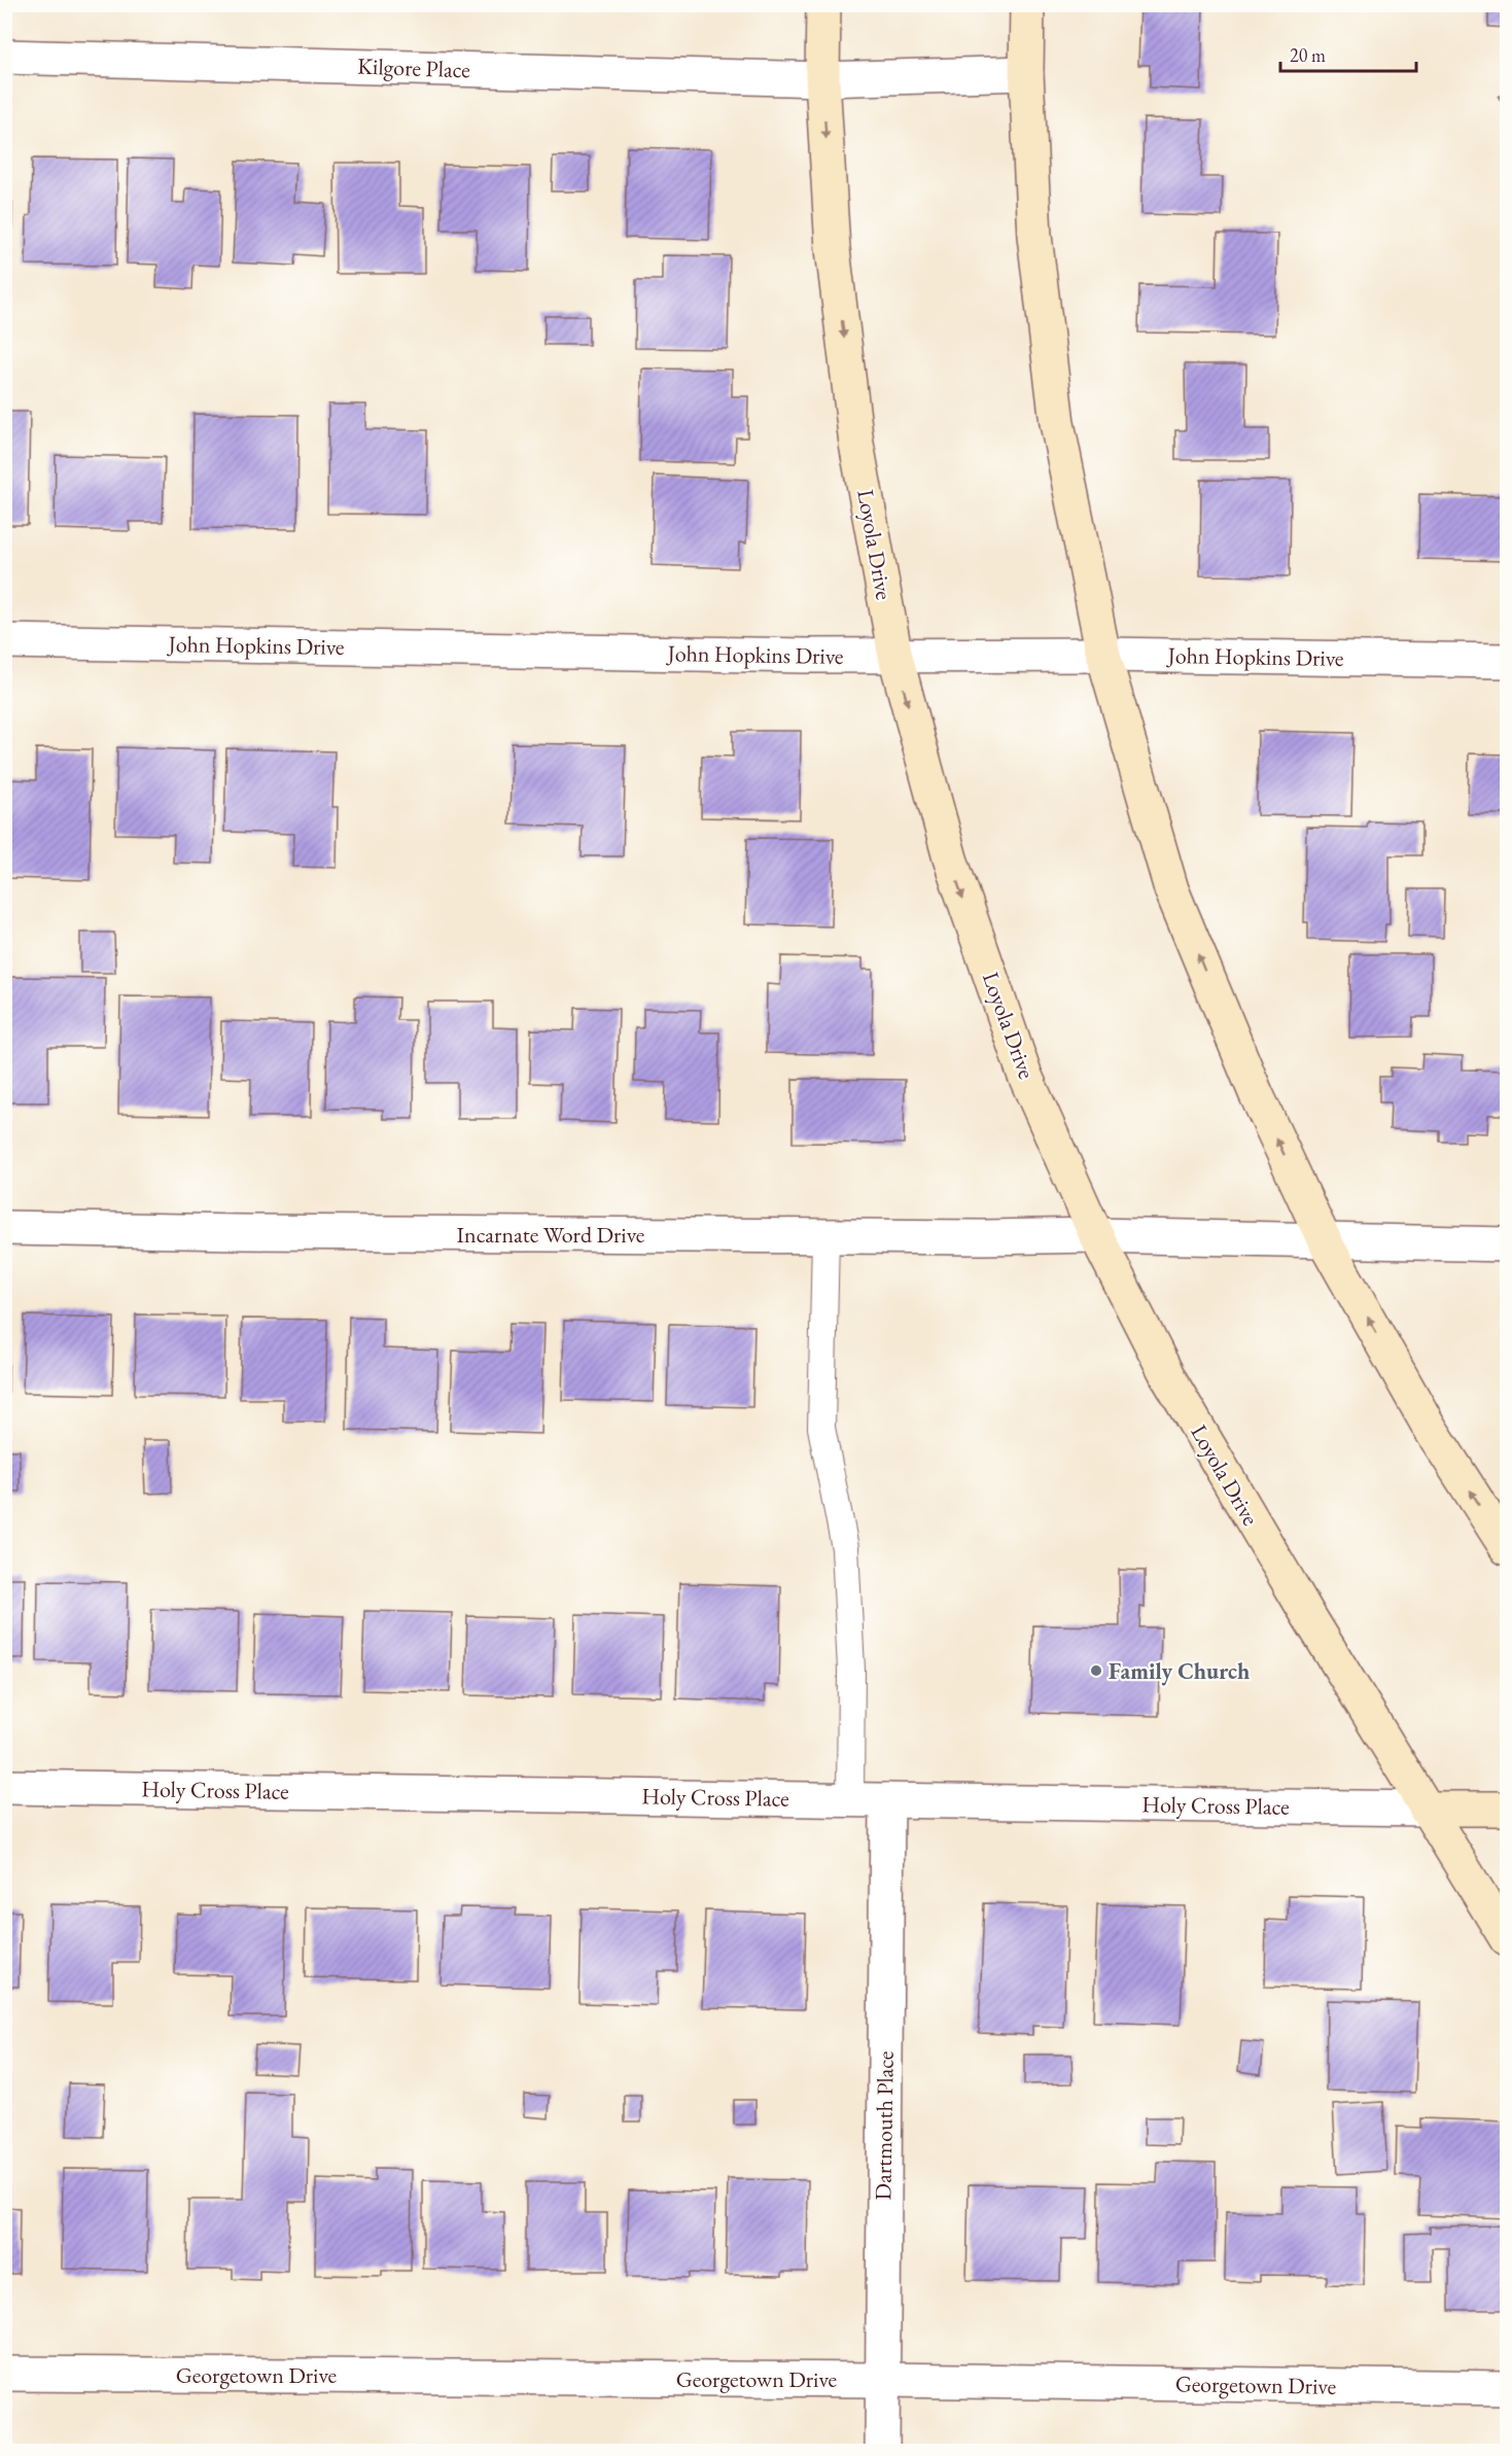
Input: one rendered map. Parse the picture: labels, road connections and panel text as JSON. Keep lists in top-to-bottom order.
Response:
{
  "streets": {
    "main road": ["Loyola Drive"],
    "street": [
      "Kilgore Place",
      "John Hopkins Drive",
      "Incarnate Word Drive",
      "Holy Cross Place",
      "Dartmouth Place",
      "Georgetown Drive"
    ]
  },
  "crossings": [
    ["Kilgore Place", "Loyola Drive"],
    ["Loyola Drive", "John Hopkins Drive"],
    ["Loyola Drive", "Incarnate Word Drive"],
    ["Loyola Drive", "Holy Cross Place"],
    ["Holy Cross Place", "Dartmouth Place"],
    ["Dartmouth Place", "Georgetown Drive"]
  ],
  "places": ["Family Church"],
  "scale_bar": "20 m"
}
